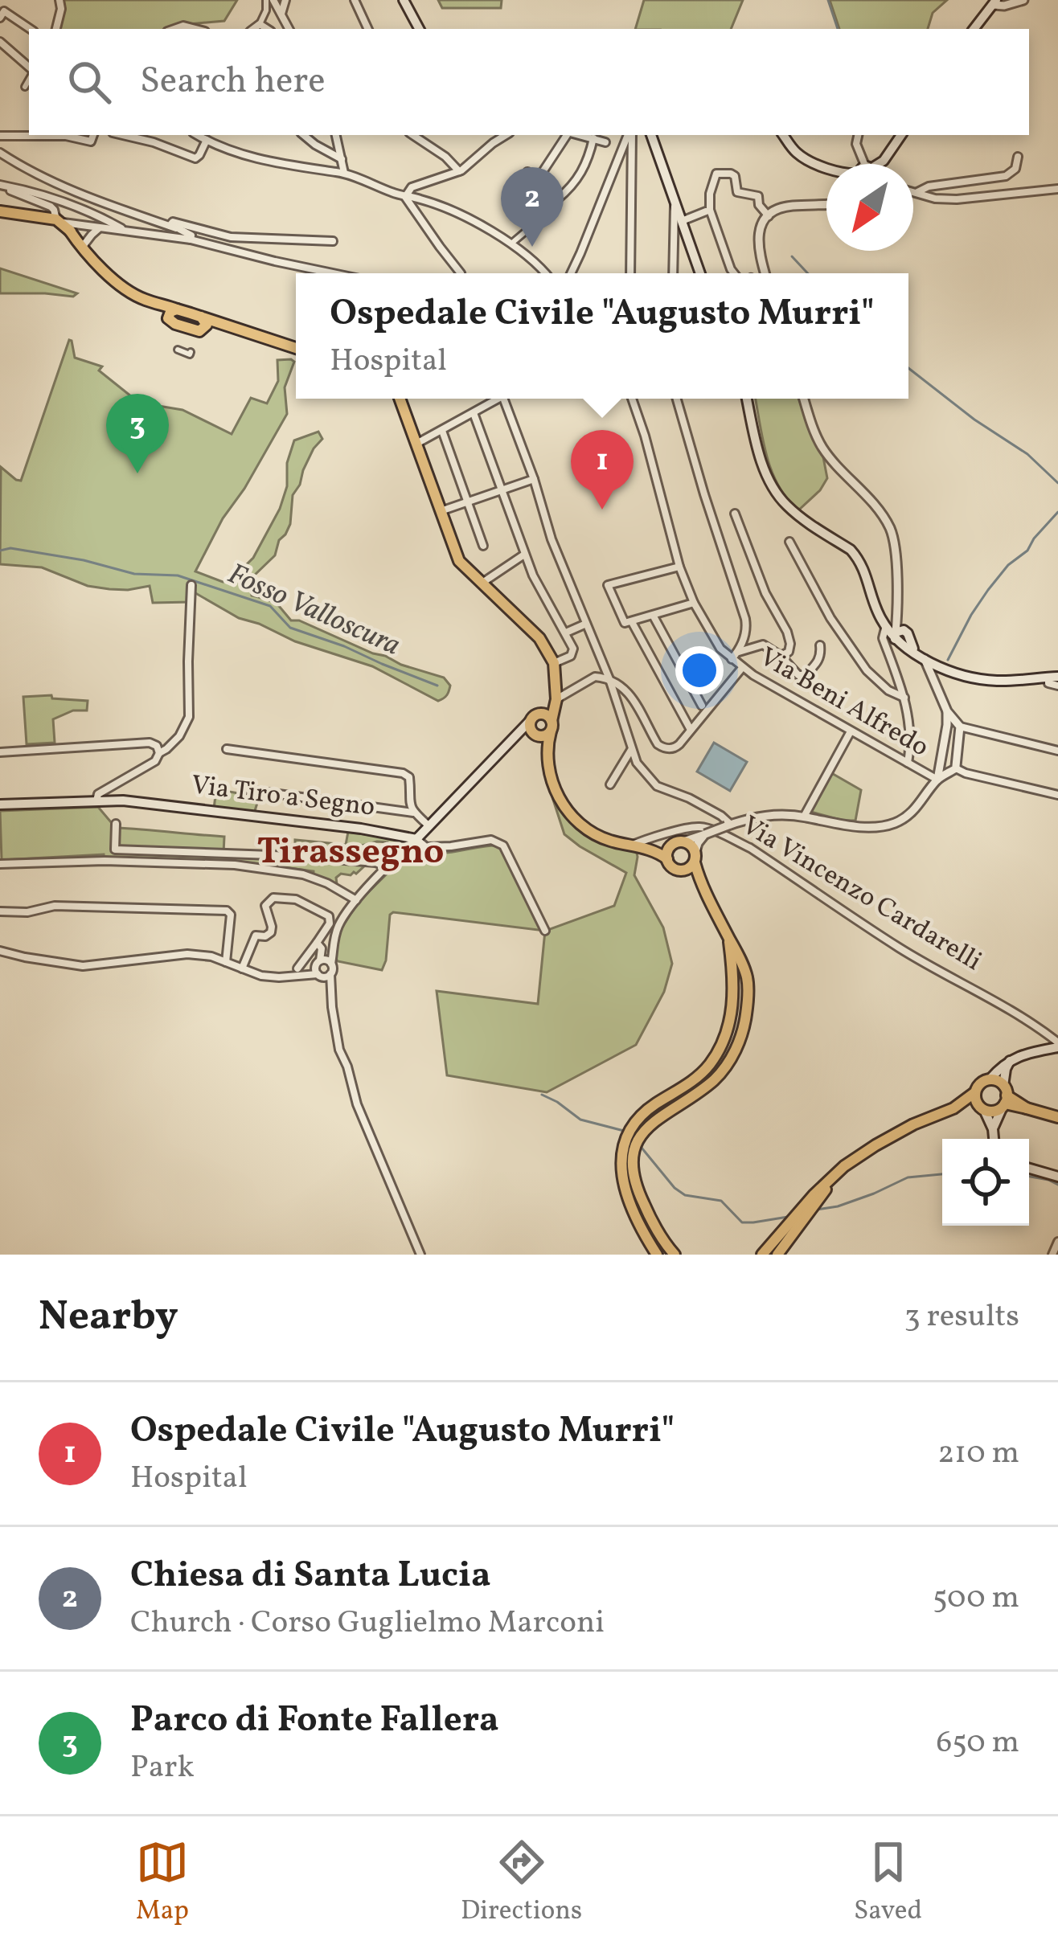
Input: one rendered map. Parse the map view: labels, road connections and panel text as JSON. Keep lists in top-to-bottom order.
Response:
{
  "streets": {
    "main road": ["Via Tiro a Segno"],
    "street": ["Via Beni Alfredo", "Via Vincenzo Cardarelli"]
  },
  "districts": ["Tirassegno"],
  "water": ["Fosso Valloscura"],
  "north": "bottom left",
  "page": {
    "search": "Search here",
    "pins": ["2", "3", "1"],
    "popup": ["Ospedale Civile \"Augusto Murri\"", "Hospital"],
    "heading": ["Nearby", "3 results"],
    "list": [
      {
        "mark": "1",
        "name": "Ospedale Civile \"Augusto Murri\"",
        "note": "Hospital",
        "value": "210 m"
      },
      {
        "mark": "2",
        "name": "Chiesa di Santa Lucia",
        "note": "Church · Corso Guglielmo Marconi",
        "value": "500 m"
      },
      {
        "mark": "3",
        "name": "Parco di Fonte Fallera",
        "note": "Park",
        "value": "650 m"
      }
    ],
    "nav": ["Map", "Directions", "Saved"]
  }
}
